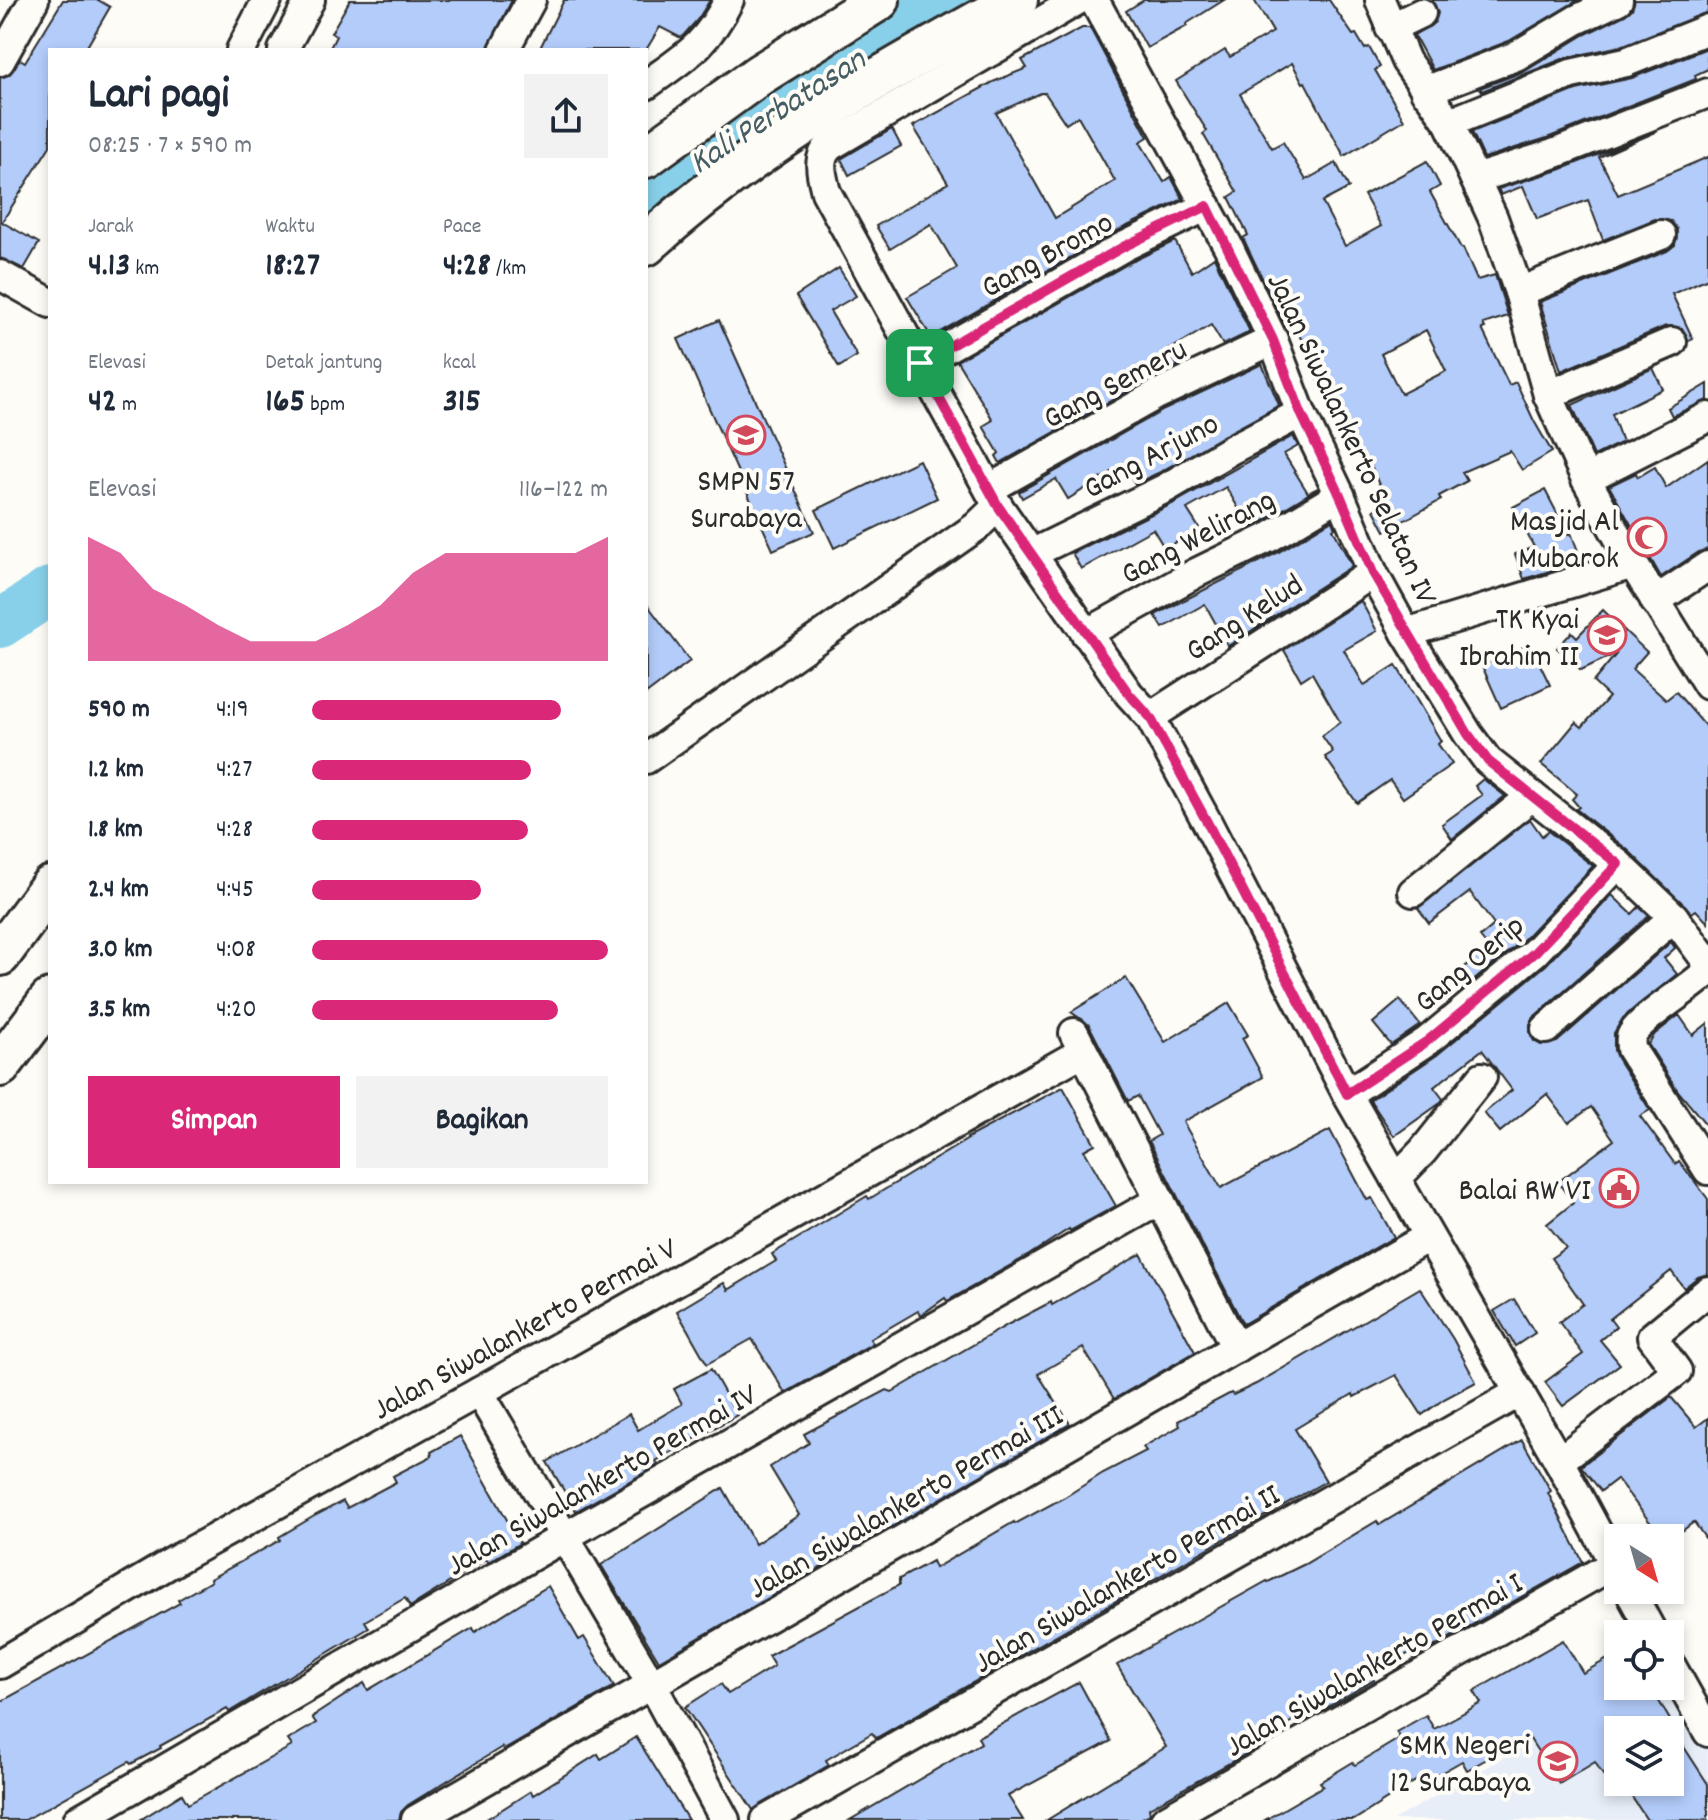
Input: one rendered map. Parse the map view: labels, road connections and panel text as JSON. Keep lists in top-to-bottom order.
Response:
{
  "streets": {
    "street": [
      "Gang Bromo",
      "Gang Semeru",
      "Jalan Siwalankerto Selatan IV",
      "Gang Arjuno",
      "Gang Welirang",
      "Gang Kelud",
      "Gang Oerip",
      "Jalan Siwalankerto Permai V",
      "Jalan Siwalankerto Permai IV",
      "Jalan Siwalankerto Permai III",
      "Jalan Siwalankerto Permai II",
      "Jalan Siwalankerto Permai I"
    ]
  },
  "crossings": [
    ["Gang Bromo", "Jalan Siwalankerto Selatan IV"],
    ["Gang Semeru", "Jalan Siwalankerto Selatan IV"],
    ["Jalan Siwalankerto Selatan IV", "Gang Arjuno"],
    ["Jalan Siwalankerto Selatan IV", "Gang Welirang"],
    ["Jalan Siwalankerto Selatan IV", "Gang Kelud"],
    ["Jalan Siwalankerto Selatan IV", "Gang Oerip"],
    ["Jalan Siwalankerto Permai V", "Jalan Siwalankerto Permai IV"]
  ],
  "water": ["Kali Perbatasan"],
  "places": {
    "school or university": ["SMPN 57 Surabaya", "TK Kyai Ibrahim II", "SMK Negeri 12 Surabaya"],
    "mosque": ["Masjid Al Mubarok"],
    "public building": ["Balai RW VI"]
  },
  "north": "bottom right",
  "page": {
    "heading": ["Lari pagi", "08:25 · 7 × 590 m"],
    "stats": [
      ["Jarak", "4.13 km"],
      ["Waktu", "18:27"],
      ["Pace", "4:28 /km"],
      ["Elevasi", "42 m"],
      ["Detak jantung", "165 bpm"],
      ["kcal", "315"]
    ],
    "chart": ["Elevasi", "116–122 m"],
    "list": [
      {
        "name": "590 m",
        "note": "4:19"
      },
      {
        "name": "1.2 km",
        "note": "4:27"
      },
      {
        "name": "1.8 km",
        "note": "4:28"
      },
      {
        "name": "2.4 km",
        "note": "4:45"
      },
      {
        "name": "3.0 km",
        "note": "4:08"
      },
      {
        "name": "3.5 km",
        "note": "4:20"
      }
    ],
    "buttons": ["Simpan", "Bagikan"]
  }
}
